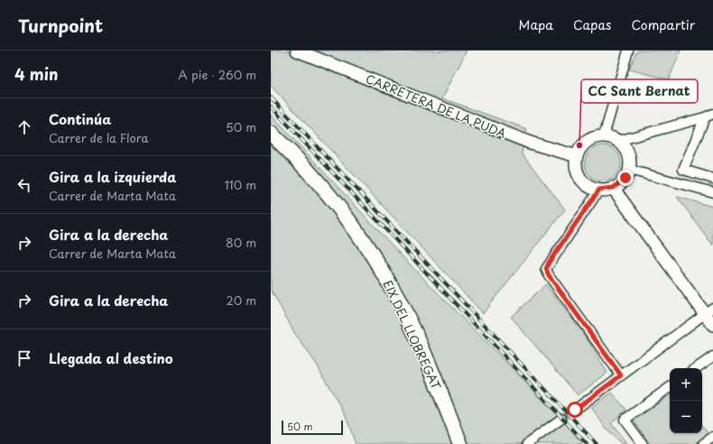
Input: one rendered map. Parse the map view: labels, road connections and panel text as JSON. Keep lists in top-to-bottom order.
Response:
{
  "streets": {
    "main road": ["EIX DEL LLOBREGAT"],
    "street": ["CARRETERA DE LA PUDA"]
  },
  "places": ["CC Sant Bernat"],
  "scale_bar": "50 m",
  "page": {
    "header": "Turnpoint",
    "nav": ["Mapa", "Capas", "Compartir"],
    "heading": ["4 min", "A pie · 260 m"],
    "list": [
      ["Continúa", "Carrer de la Flora", "50 m"],
      ["Gira a la izquierda", "Carrer de Marta Mata", "110 m"],
      ["Gira a la derecha", "Carrer de Marta Mata", "80 m"],
      ["Gira a la derecha", "20 m"],
      "Llegada al destino"
    ],
    "map_buttons": ["+", "−"],
    "scale": "50 m"
  }
}
